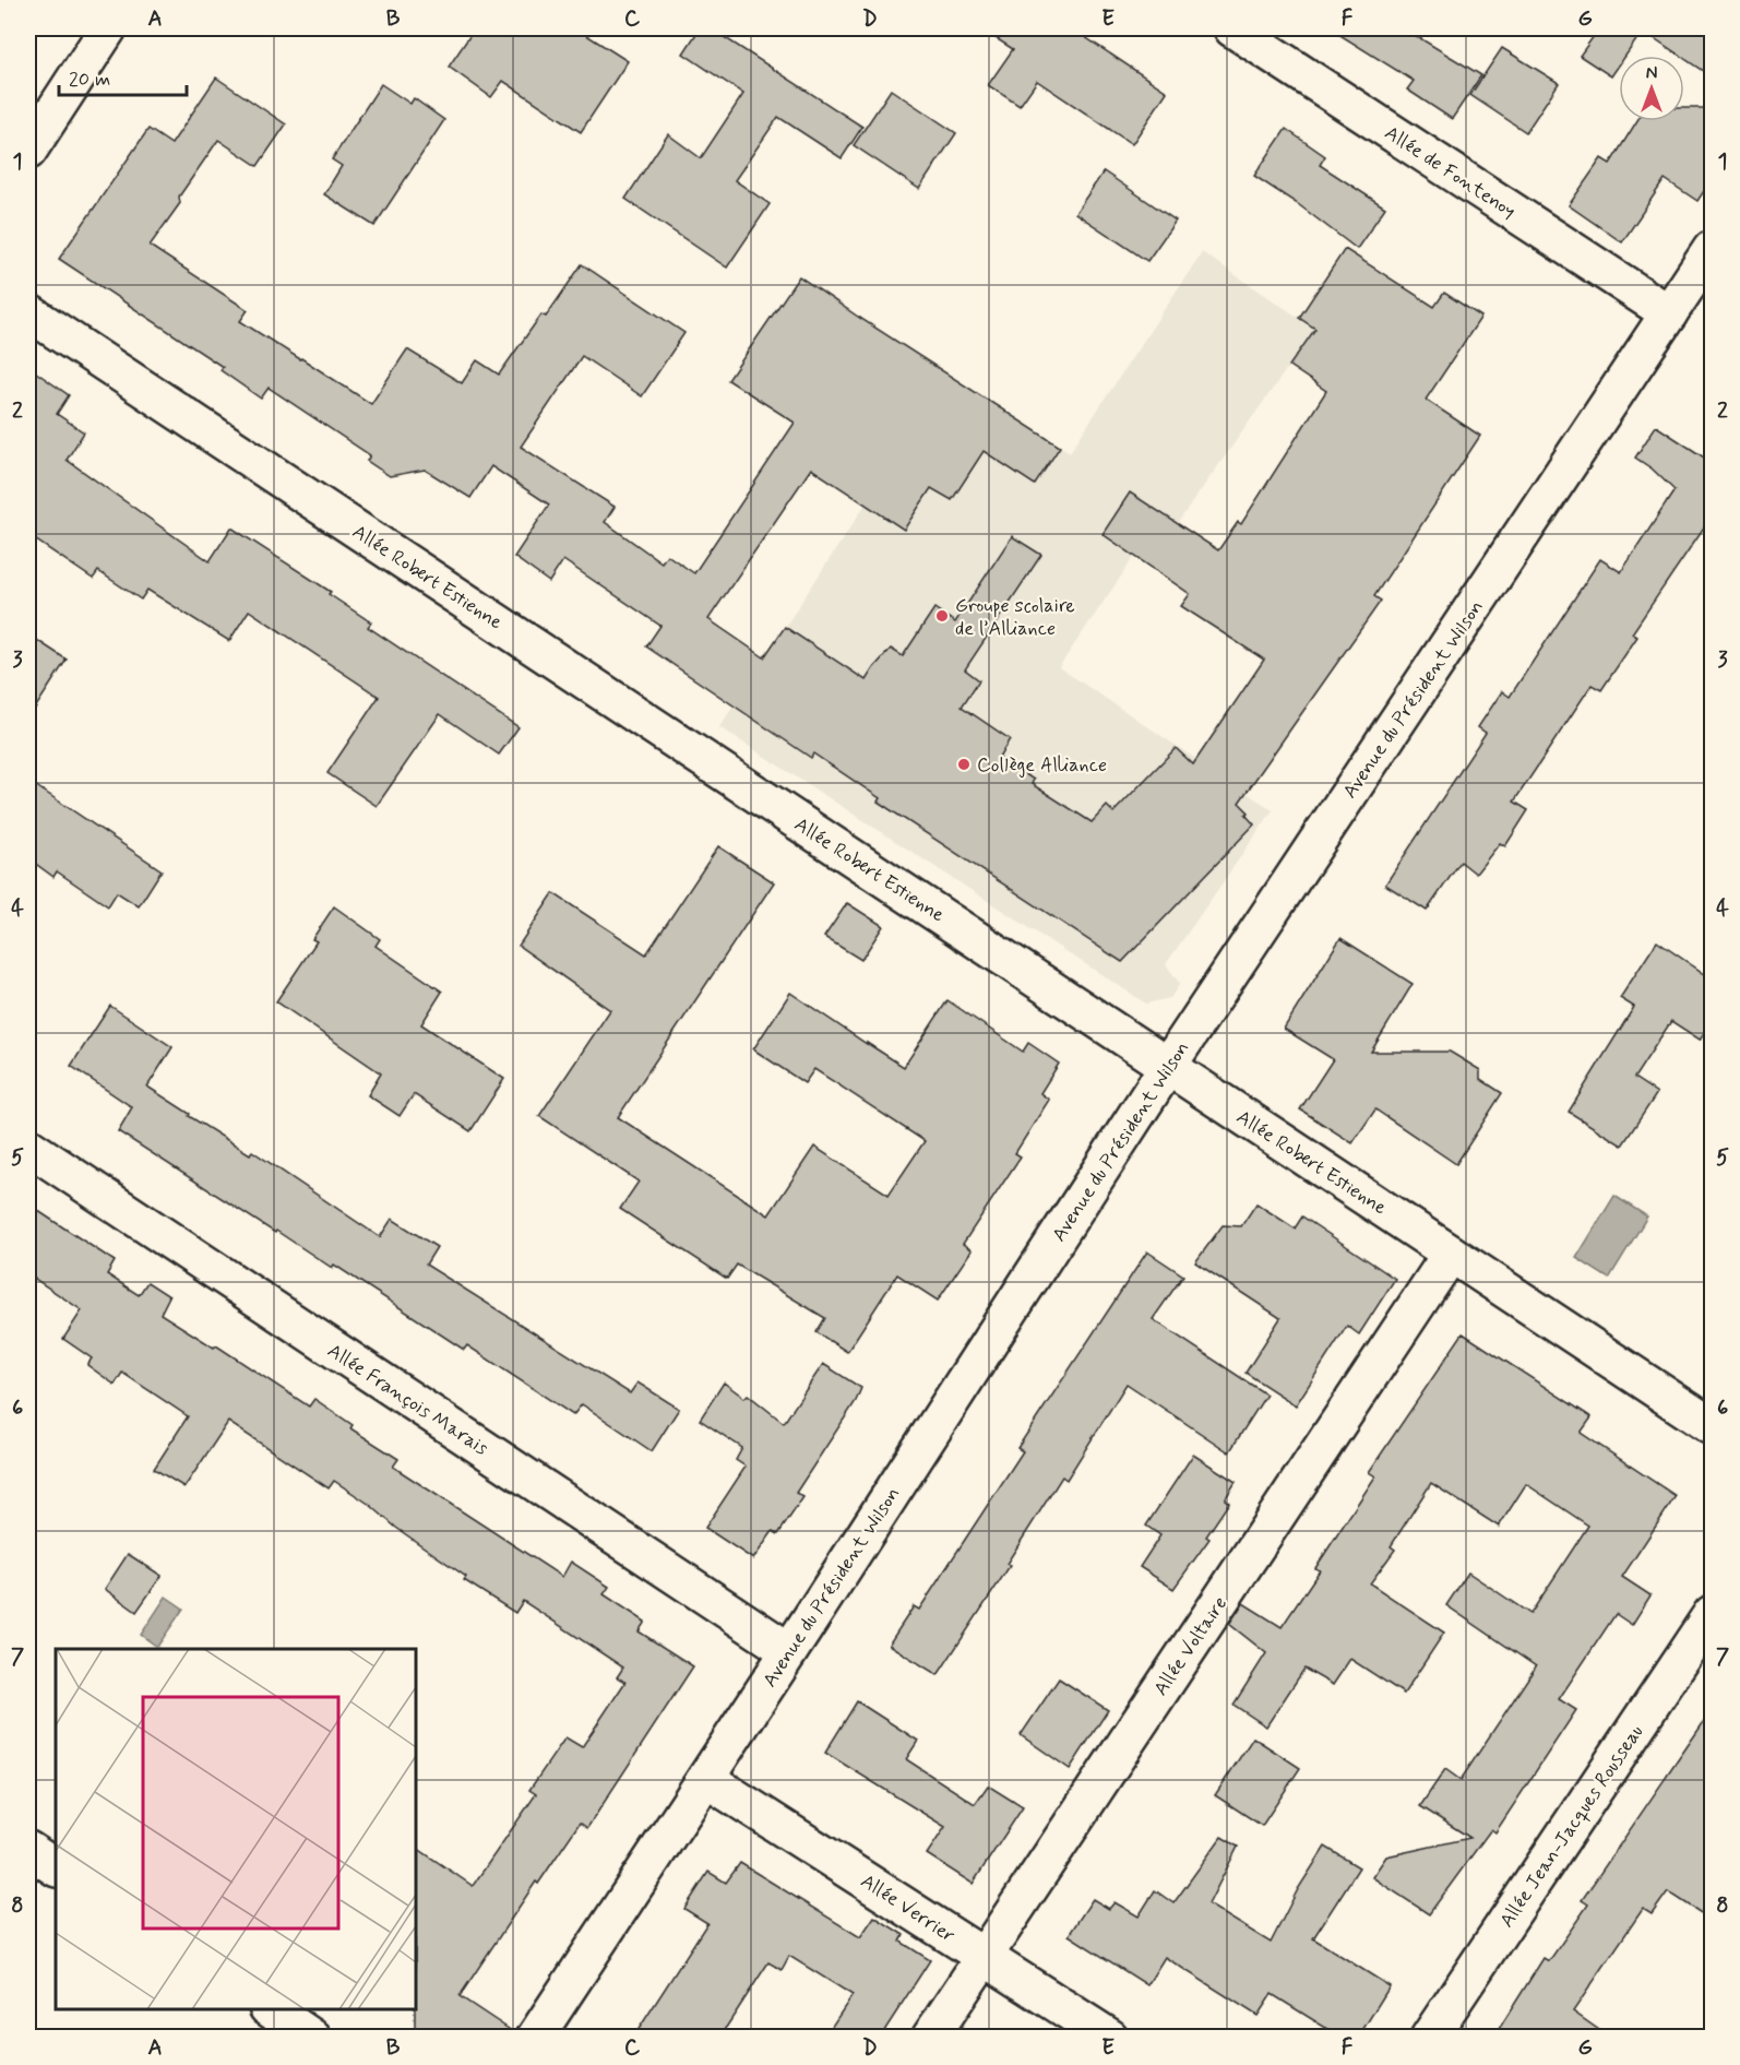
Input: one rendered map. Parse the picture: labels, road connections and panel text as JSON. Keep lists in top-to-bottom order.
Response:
{
  "streets": {
    "street": [
      "Allée de Fontenoy",
      "Allée Robert Estienne",
      "Avenue du Président Wilson",
      "Allée François Marais",
      "Allée Voltaire",
      "Allée Jean-Jacques Rousseau",
      "Allée Verrier"
    ]
  },
  "crossings": [
    ["Allée de Fontenoy", "Avenue du Président Wilson"],
    ["Allée Robert Estienne", "Avenue du Président Wilson"],
    ["Allée Robert Estienne", "Allée Voltaire"],
    ["Avenue du Président Wilson", "Allée François Marais"],
    ["Avenue du Président Wilson", "Allée Verrier"],
    ["Allée Voltaire", "Allée Verrier"]
  ],
  "places": ["Groupe scolaire de l’Alliance", "Collège Alliance"],
  "scale_bar": "20 m",
  "north": "top",
  "grid": {
    "columns": [
      "A",
      "B",
      "C",
      "D",
      "E",
      "F",
      "G"
    ],
    "rows": [
      "1",
      "2",
      "3",
      "4",
      "5",
      "6",
      "7",
      "8"
    ]
  }
}
